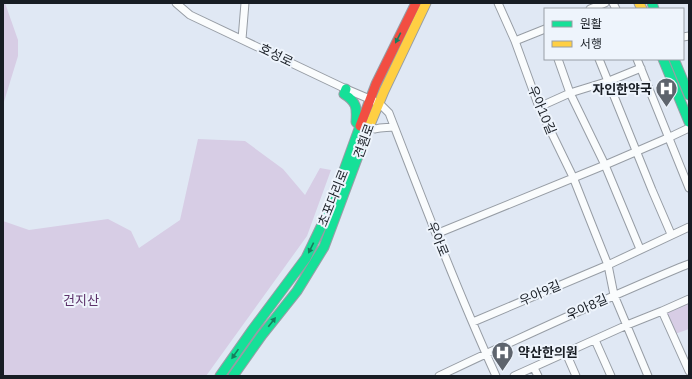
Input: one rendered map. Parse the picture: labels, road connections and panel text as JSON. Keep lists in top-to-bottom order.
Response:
{
  "streets": {
    "street": [
      "호성로",
      "우아10길",
      "견훤로",
      "초포다리로",
      "우아로",
      "우아9길",
      "우아8길"
    ]
  },
  "crossings": [
    ["호성로", "견훤로"],
    ["호성로", "초포다리로"],
    ["호성로", "우아로"],
    ["우아10길", "우아9길"],
    ["견훤로", "우아로"],
    ["우아로", "우아9길"],
    ["우아로", "우아8길"]
  ],
  "one_way": ["견훤로", "초포다리로"],
  "parks": ["건지산"],
  "places": {
    "hospital": ["자인한약국", "약산한의원"]
  },
  "legend": ["원활", "서행"]
}
